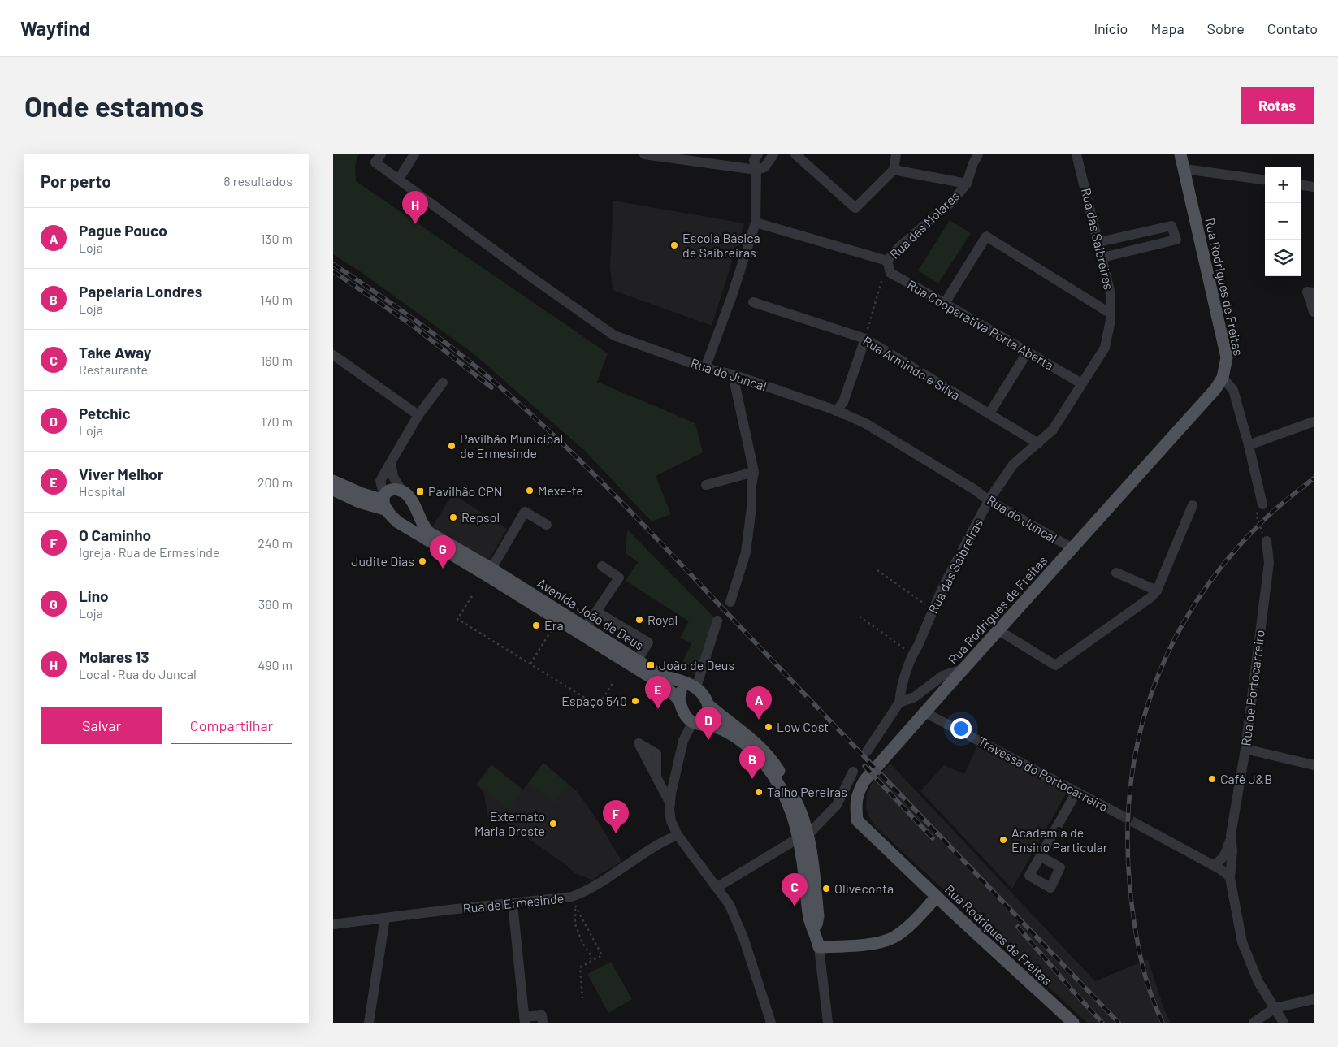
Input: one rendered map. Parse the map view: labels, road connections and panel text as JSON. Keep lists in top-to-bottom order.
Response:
{
  "streets": {
    "main road": ["Rua Rodrigues de Freitas", "Avenida João de Deus"],
    "street": [
      "Rua das Molares",
      "Rua das Saibreiras",
      "Rua Cooperativa Porta Aberta",
      "Rua Armindo e Silva",
      "Rua do Juncal",
      "Rua de Portocarreiro",
      "Travessa do Portocarreiro",
      "Rua de Ermesinde"
    ]
  },
  "crossings": [
    ["Rua das Saibreiras", "Rua Cooperativa Porta Aberta"],
    ["Rua das Saibreiras", "Rua Armindo e Silva"],
    ["Rua das Saibreiras", "Rua do Juncal"],
    ["Rua Rodrigues de Freitas", "Rua do Juncal"],
    ["Rua Rodrigues de Freitas", "Travessa do Portocarreiro"]
  ],
  "places": {
    "other": [
      "Escola Básica de Saibreiras",
      "Pavilhão Municipal de Ermesinde",
      "Mexe-te",
      "Repsol",
      "Judite Dias",
      "Royal",
      "Era",
      "Espaço 540",
      "Low Cost",
      "Café J&B",
      "Talho Pereiras",
      "Externato Maria Droste",
      "Academia de Ensino Particular",
      "Oliveconta"
    ],
    "transit": ["Pavilhão CPN", "João de Deus"]
  },
  "page": {
    "header": "Wayfind",
    "nav": [
      "Início",
      "Mapa",
      "Sobre",
      "Contato"
    ],
    "buttons": [
      "Rotas",
      ["Salvar", "Compartilhar"]
    ],
    "title": "Onde estamos",
    "heading": ["Por perto", "8 resultados"],
    "map_buttons": ["+", "−"],
    "pins": [
      "H",
      "G",
      "E",
      "A",
      "D",
      "B",
      "F",
      "C"
    ],
    "list": [
      {
        "mark": "A",
        "name": "Pague Pouco",
        "note": "Loja",
        "value": "130 m"
      },
      {
        "mark": "B",
        "name": "Papelaria Londres",
        "note": "Loja",
        "value": "140 m"
      },
      {
        "mark": "C",
        "name": "Take Away",
        "note": "Restaurante",
        "value": "160 m"
      },
      {
        "mark": "D",
        "name": "Petchic",
        "note": "Loja",
        "value": "170 m"
      },
      {
        "mark": "E",
        "name": "Viver Melhor",
        "note": "Hospital",
        "value": "200 m"
      },
      {
        "mark": "F",
        "name": "O Caminho",
        "note": "Igreja · Rua de Ermesinde",
        "value": "240 m"
      },
      {
        "mark": "G",
        "name": "Lino",
        "note": "Loja",
        "value": "360 m"
      },
      {
        "mark": "H",
        "name": "Molares 13",
        "note": "Local · Rua do Juncal",
        "value": "490 m"
      }
    ]
  }
}
